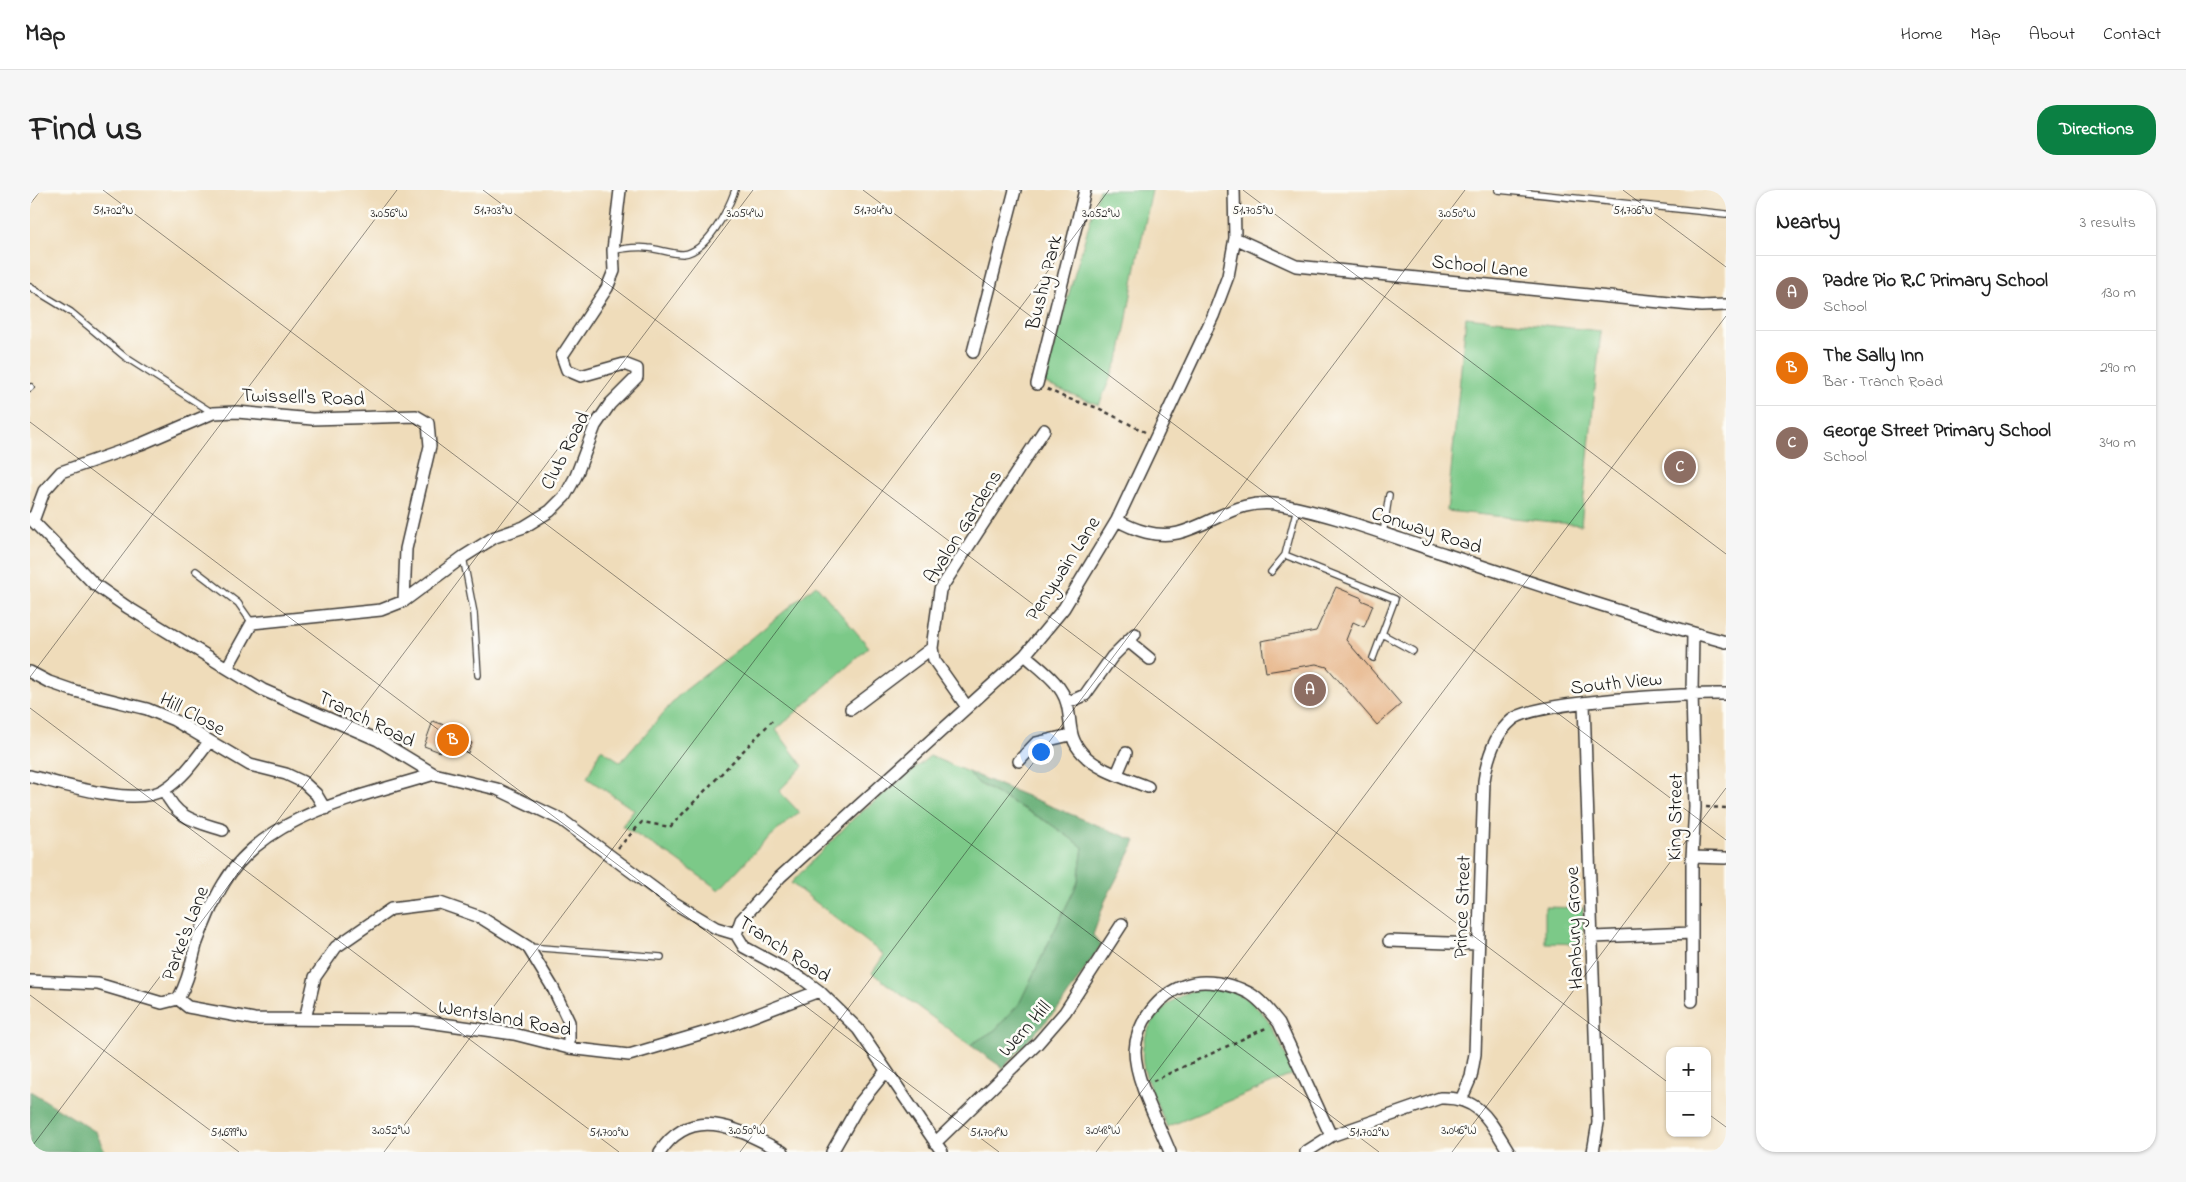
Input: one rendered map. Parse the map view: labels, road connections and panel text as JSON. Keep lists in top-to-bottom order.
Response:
{
  "streets": {
    "street": [
      "School Lane",
      "Bushy Park",
      "Twissell's Road",
      "Club Road",
      "Avalon Gardens",
      "Conway Road",
      "Penywain Lane",
      "South View",
      "Hill Close",
      "Tranch Road",
      "King Street",
      "Prince Street",
      "Hanbury Grove",
      "Parke's Lane",
      "Wentsland Road",
      "Wern Hill"
    ]
  },
  "crossings": [
    ["School Lane", "Penywain Lane"],
    ["Twissell's Road", "Club Road"],
    ["Twissell's Road", "Tranch Road"],
    ["Conway Road", "Penywain Lane"],
    ["Conway Road", "King Street"],
    ["Penywain Lane", "Tranch Road"],
    ["South View", "King Street"],
    ["South View", "Prince Street"],
    ["South View", "Hanbury Grove"],
    ["Hill Close", "Parke's Lane"],
    ["Tranch Road", "Parke's Lane"],
    ["Tranch Road", "Wentsland Road"],
    ["Tranch Road", "Wern Hill"],
    ["Parke's Lane", "Wentsland Road"]
  ],
  "page": {
    "header": "Map",
    "nav": [
      "Home",
      "Map",
      "About",
      "Contact"
    ],
    "title": "Find us",
    "buttons": "Directions",
    "heading": ["Nearby", "3 results"],
    "list": [
      {
        "mark": "A",
        "name": "Padre Pio R.C Primary School",
        "note": "School",
        "value": "130 m"
      },
      {
        "mark": "B",
        "name": "The Sally Inn",
        "note": "Bar · Tranch Road",
        "value": "290 m"
      },
      {
        "mark": "C",
        "name": "George Street Primary School",
        "note": "School",
        "value": "340 m"
      }
    ],
    "pins": ["C", "A", "B"],
    "map_buttons": ["+", "−"]
  },
  "coordinates": [
    "51.702°N",
    "51.703°N",
    "51.704°N",
    "51.705°N",
    "51.706°N",
    "3.056°W",
    "3.054°W",
    "3.052°W",
    "3.050°W",
    "3.048°W",
    "3.046°W",
    "51.699°N",
    "51.700°N",
    "51.701°N"
  ]
}
